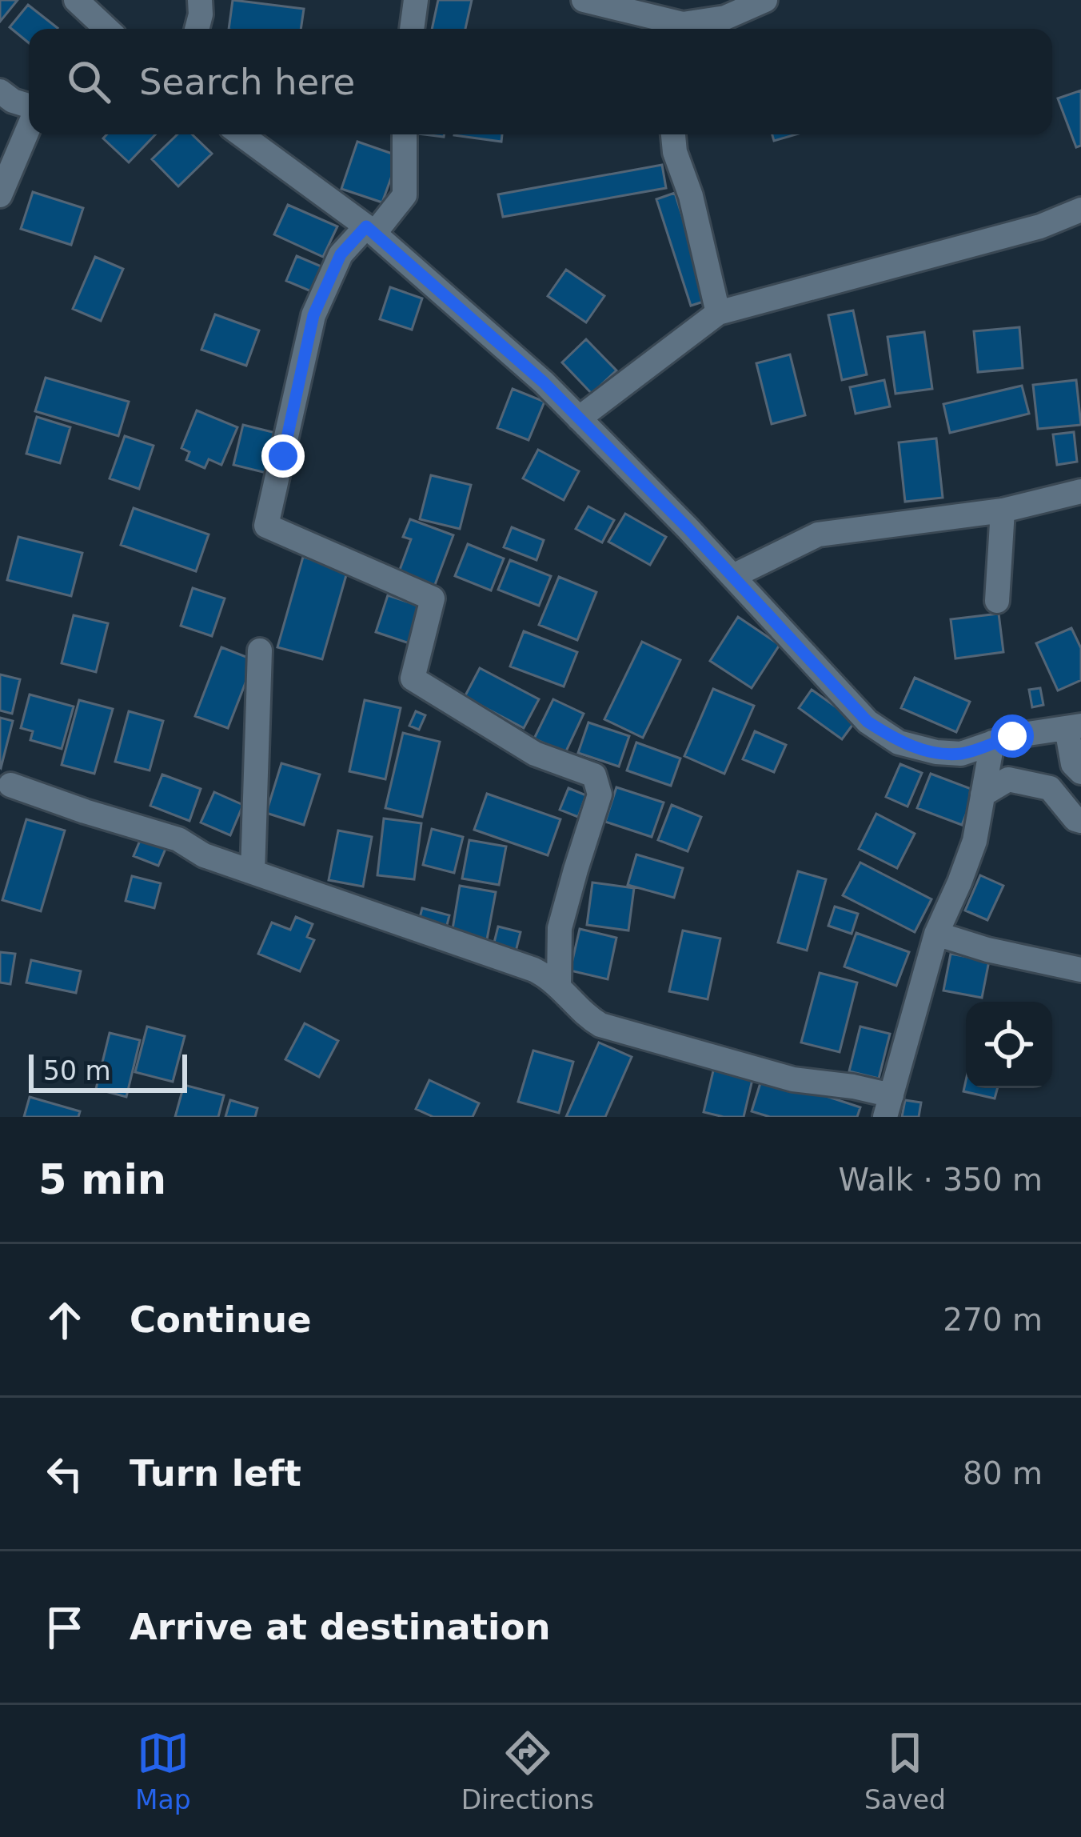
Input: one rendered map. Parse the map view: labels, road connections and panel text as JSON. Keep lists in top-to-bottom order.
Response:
{
  "scale_bar": "50 m",
  "page": {
    "search": "Search here",
    "scale": "50 m",
    "heading": ["5 min", "Walk · 350 m"],
    "list": [
      ["Continue", "270 m"],
      ["Turn left", "80 m"],
      "Arrive at destination"
    ],
    "nav": ["Map", "Directions", "Saved"]
  }
}
